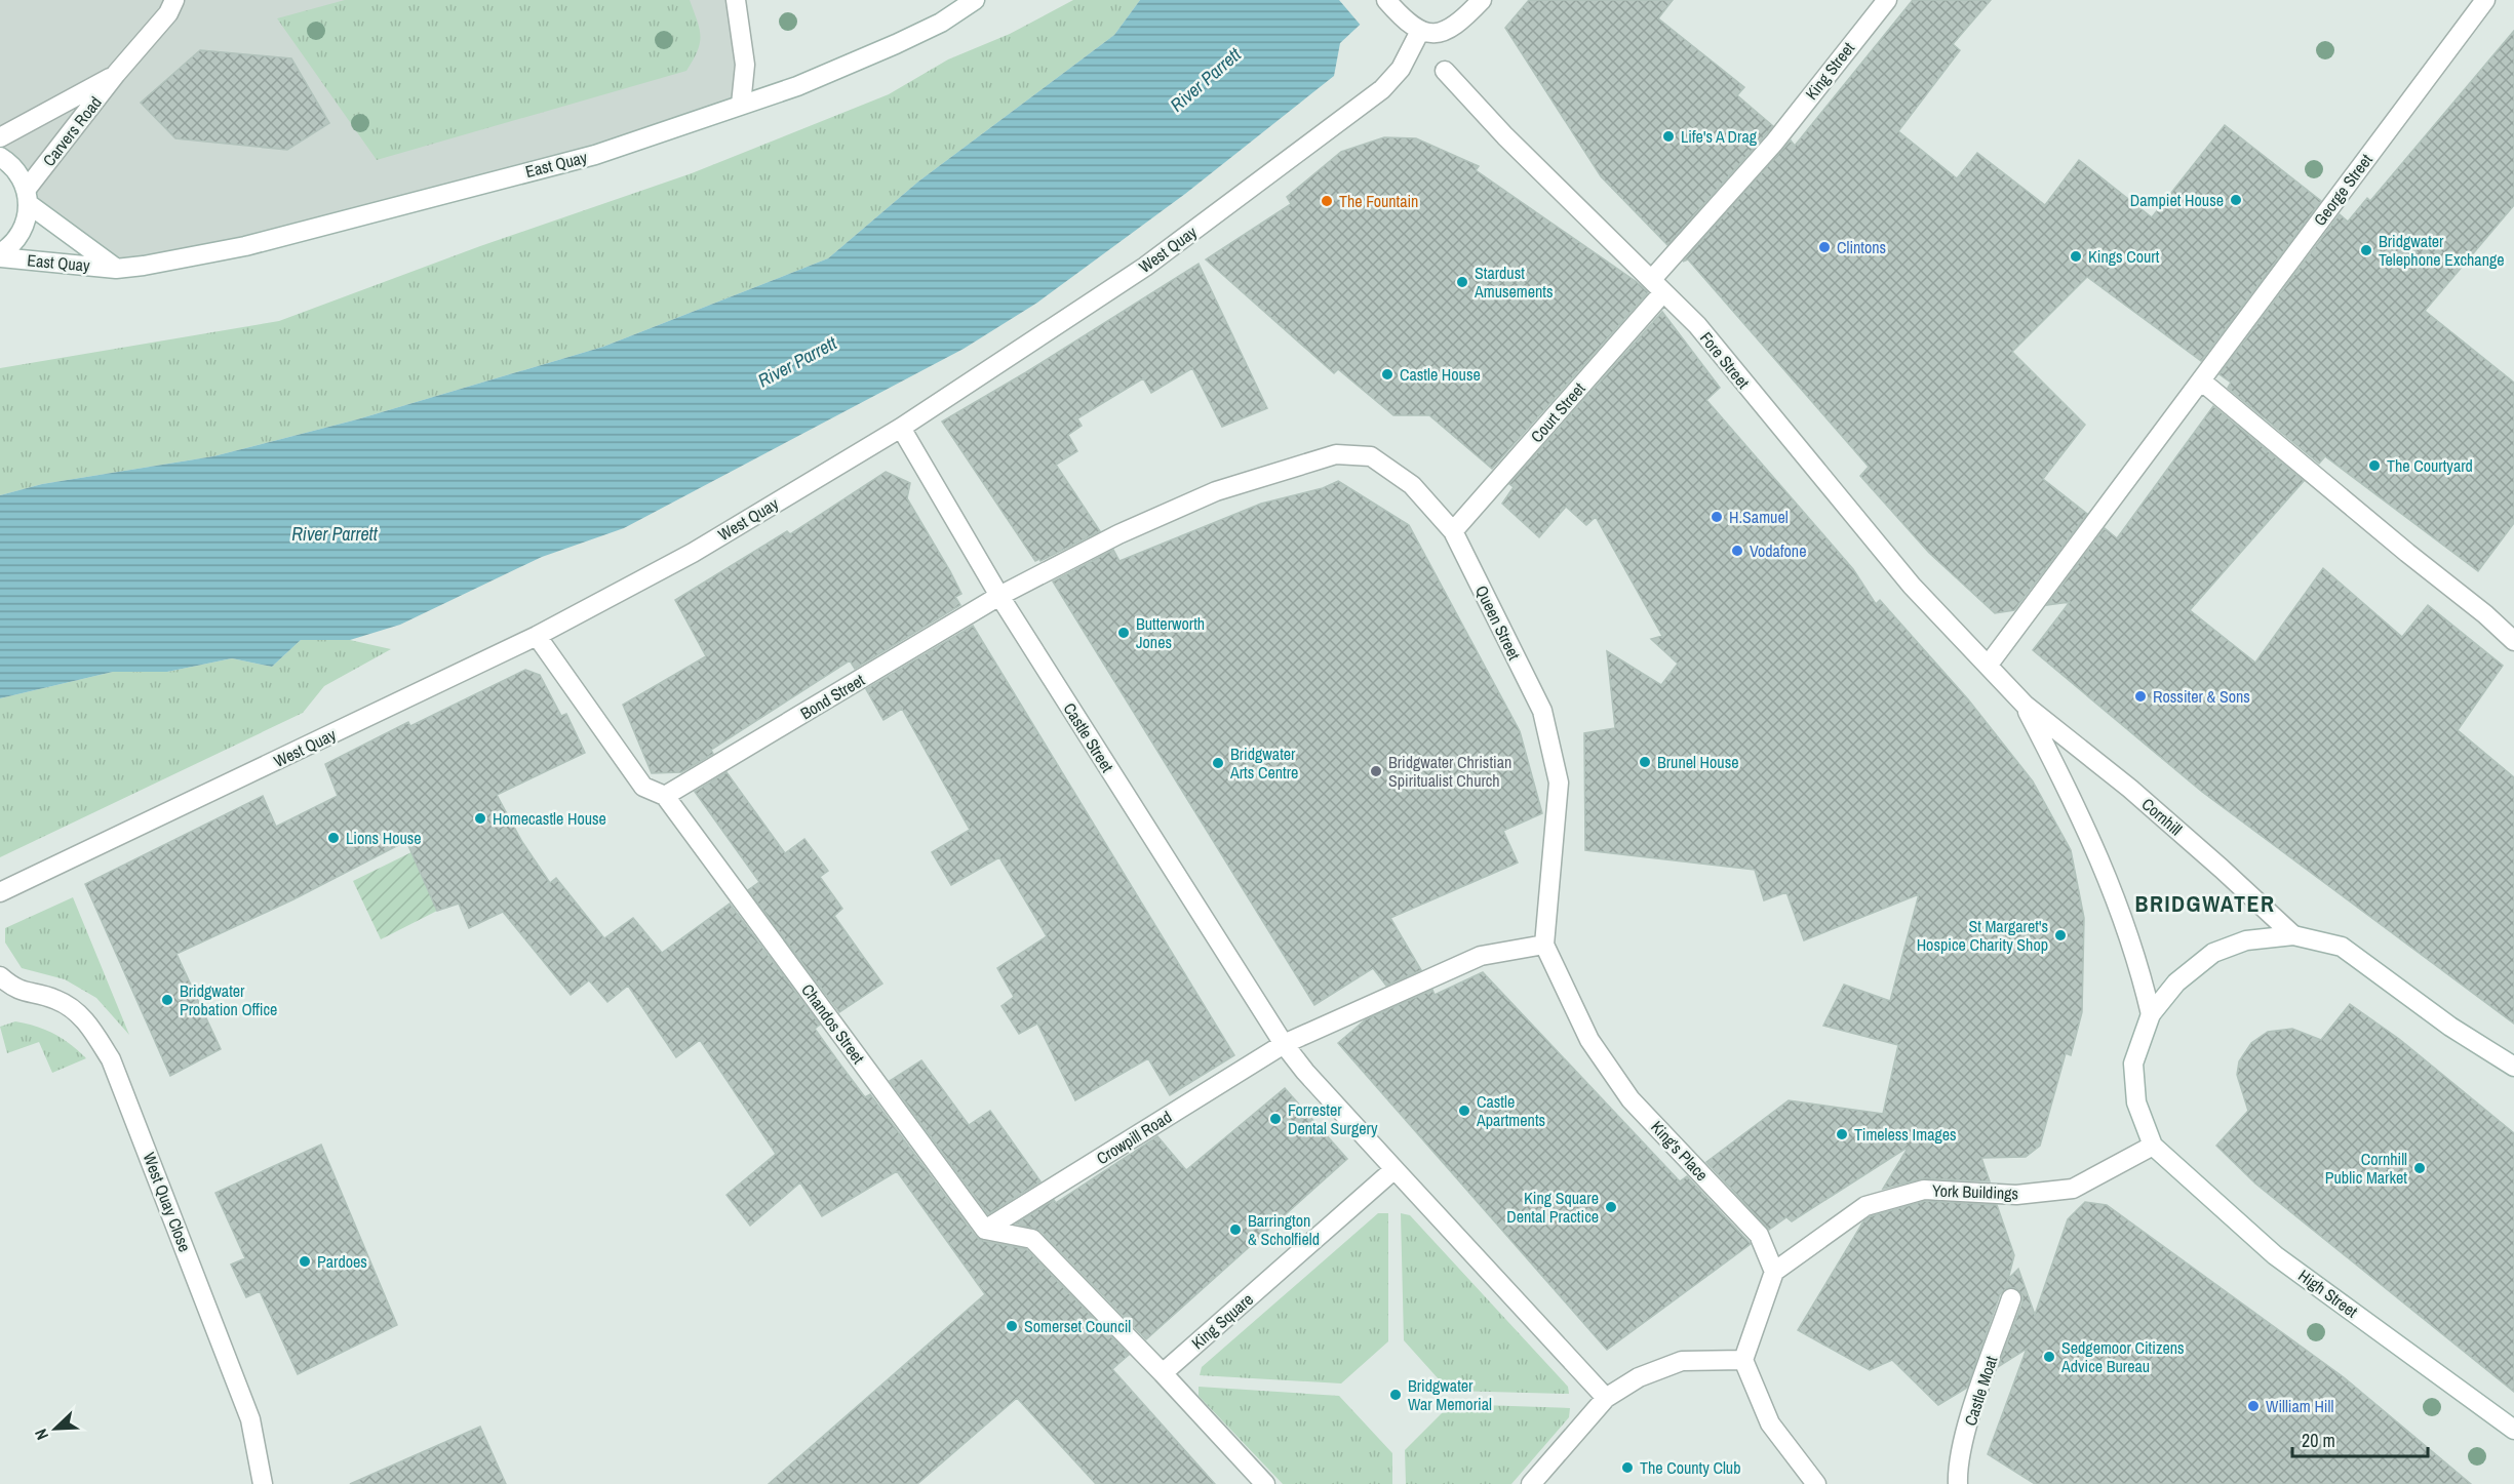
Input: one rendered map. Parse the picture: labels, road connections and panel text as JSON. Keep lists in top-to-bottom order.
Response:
{
  "streets": {
    "street": [
      "King Street",
      "Carvers Road",
      "East Quay",
      "George Street",
      "West Quay",
      "Fore Street",
      "Court Street",
      "Queen Street",
      "Bond Street",
      "Castle Street",
      "Cornhill",
      "Chandos Street",
      "Crowpill Road",
      "King's Place",
      "York Buildings",
      "West Quay Close",
      "High Street",
      "King Square",
      "Castle Moat"
    ]
  },
  "crossings": [
    ["King Street", "Fore Street"],
    ["King Street", "Court Street"],
    ["Carvers Road", "East Quay"],
    ["George Street", "Fore Street"],
    ["George Street", "Cornhill"],
    ["West Quay", "Castle Street"],
    ["West Quay", "Chandos Street"],
    ["Fore Street", "Court Street"],
    ["Fore Street", "Cornhill"],
    ["Court Street", "Queen Street"],
    ["Queen Street", "Bond Street"],
    ["Queen Street", "Castle Street"],
    ["Queen Street", "King's Place"],
    ["Bond Street", "Castle Street"],
    ["Bond Street", "Chandos Street"],
    ["Castle Street", "Crowpill Road"],
    ["Cornhill", "York Buildings"],
    ["Cornhill", "High Street"],
    ["Chandos Street", "Crowpill Road"],
    ["King's Place", "York Buildings"],
    ["York Buildings", "High Street"]
  ],
  "districts": ["BRIDGWATER"],
  "water": ["River Parrett"],
  "places": [
    "Life's A Drag",
    "Dampiet House",
    "The Fountain",
    "Clintons",
    "Bridgwater Telephone Exchange",
    "Kings Court",
    "Stardust Amusements",
    "Castle House",
    "The Courtyard",
    "H.Samuel",
    "Vodafone",
    "Butterworth Jones",
    "Rossiter & Sons",
    "Brunel House",
    "Bridgwater Arts Centre",
    "Bridgwater Christian Spiritualist Church",
    "Homecastle House",
    "Lions House",
    "St Margaret's Hospice Charity Shop",
    "Bridgwater Probation Office",
    "Castle Apartments",
    "Forrester Dental Surgery",
    "Timeless Images",
    "Cornhill Public Market",
    "King Square Dental Practice",
    "Barrington & Scholfield",
    "Pardoes",
    "Somerset Council",
    "Sedgemoor Citizens Advice Bureau",
    "Bridgwater War Memorial",
    "William Hill",
    "The County Club"
  ],
  "scale_bar": "20 m",
  "north": "bottom left"
}
